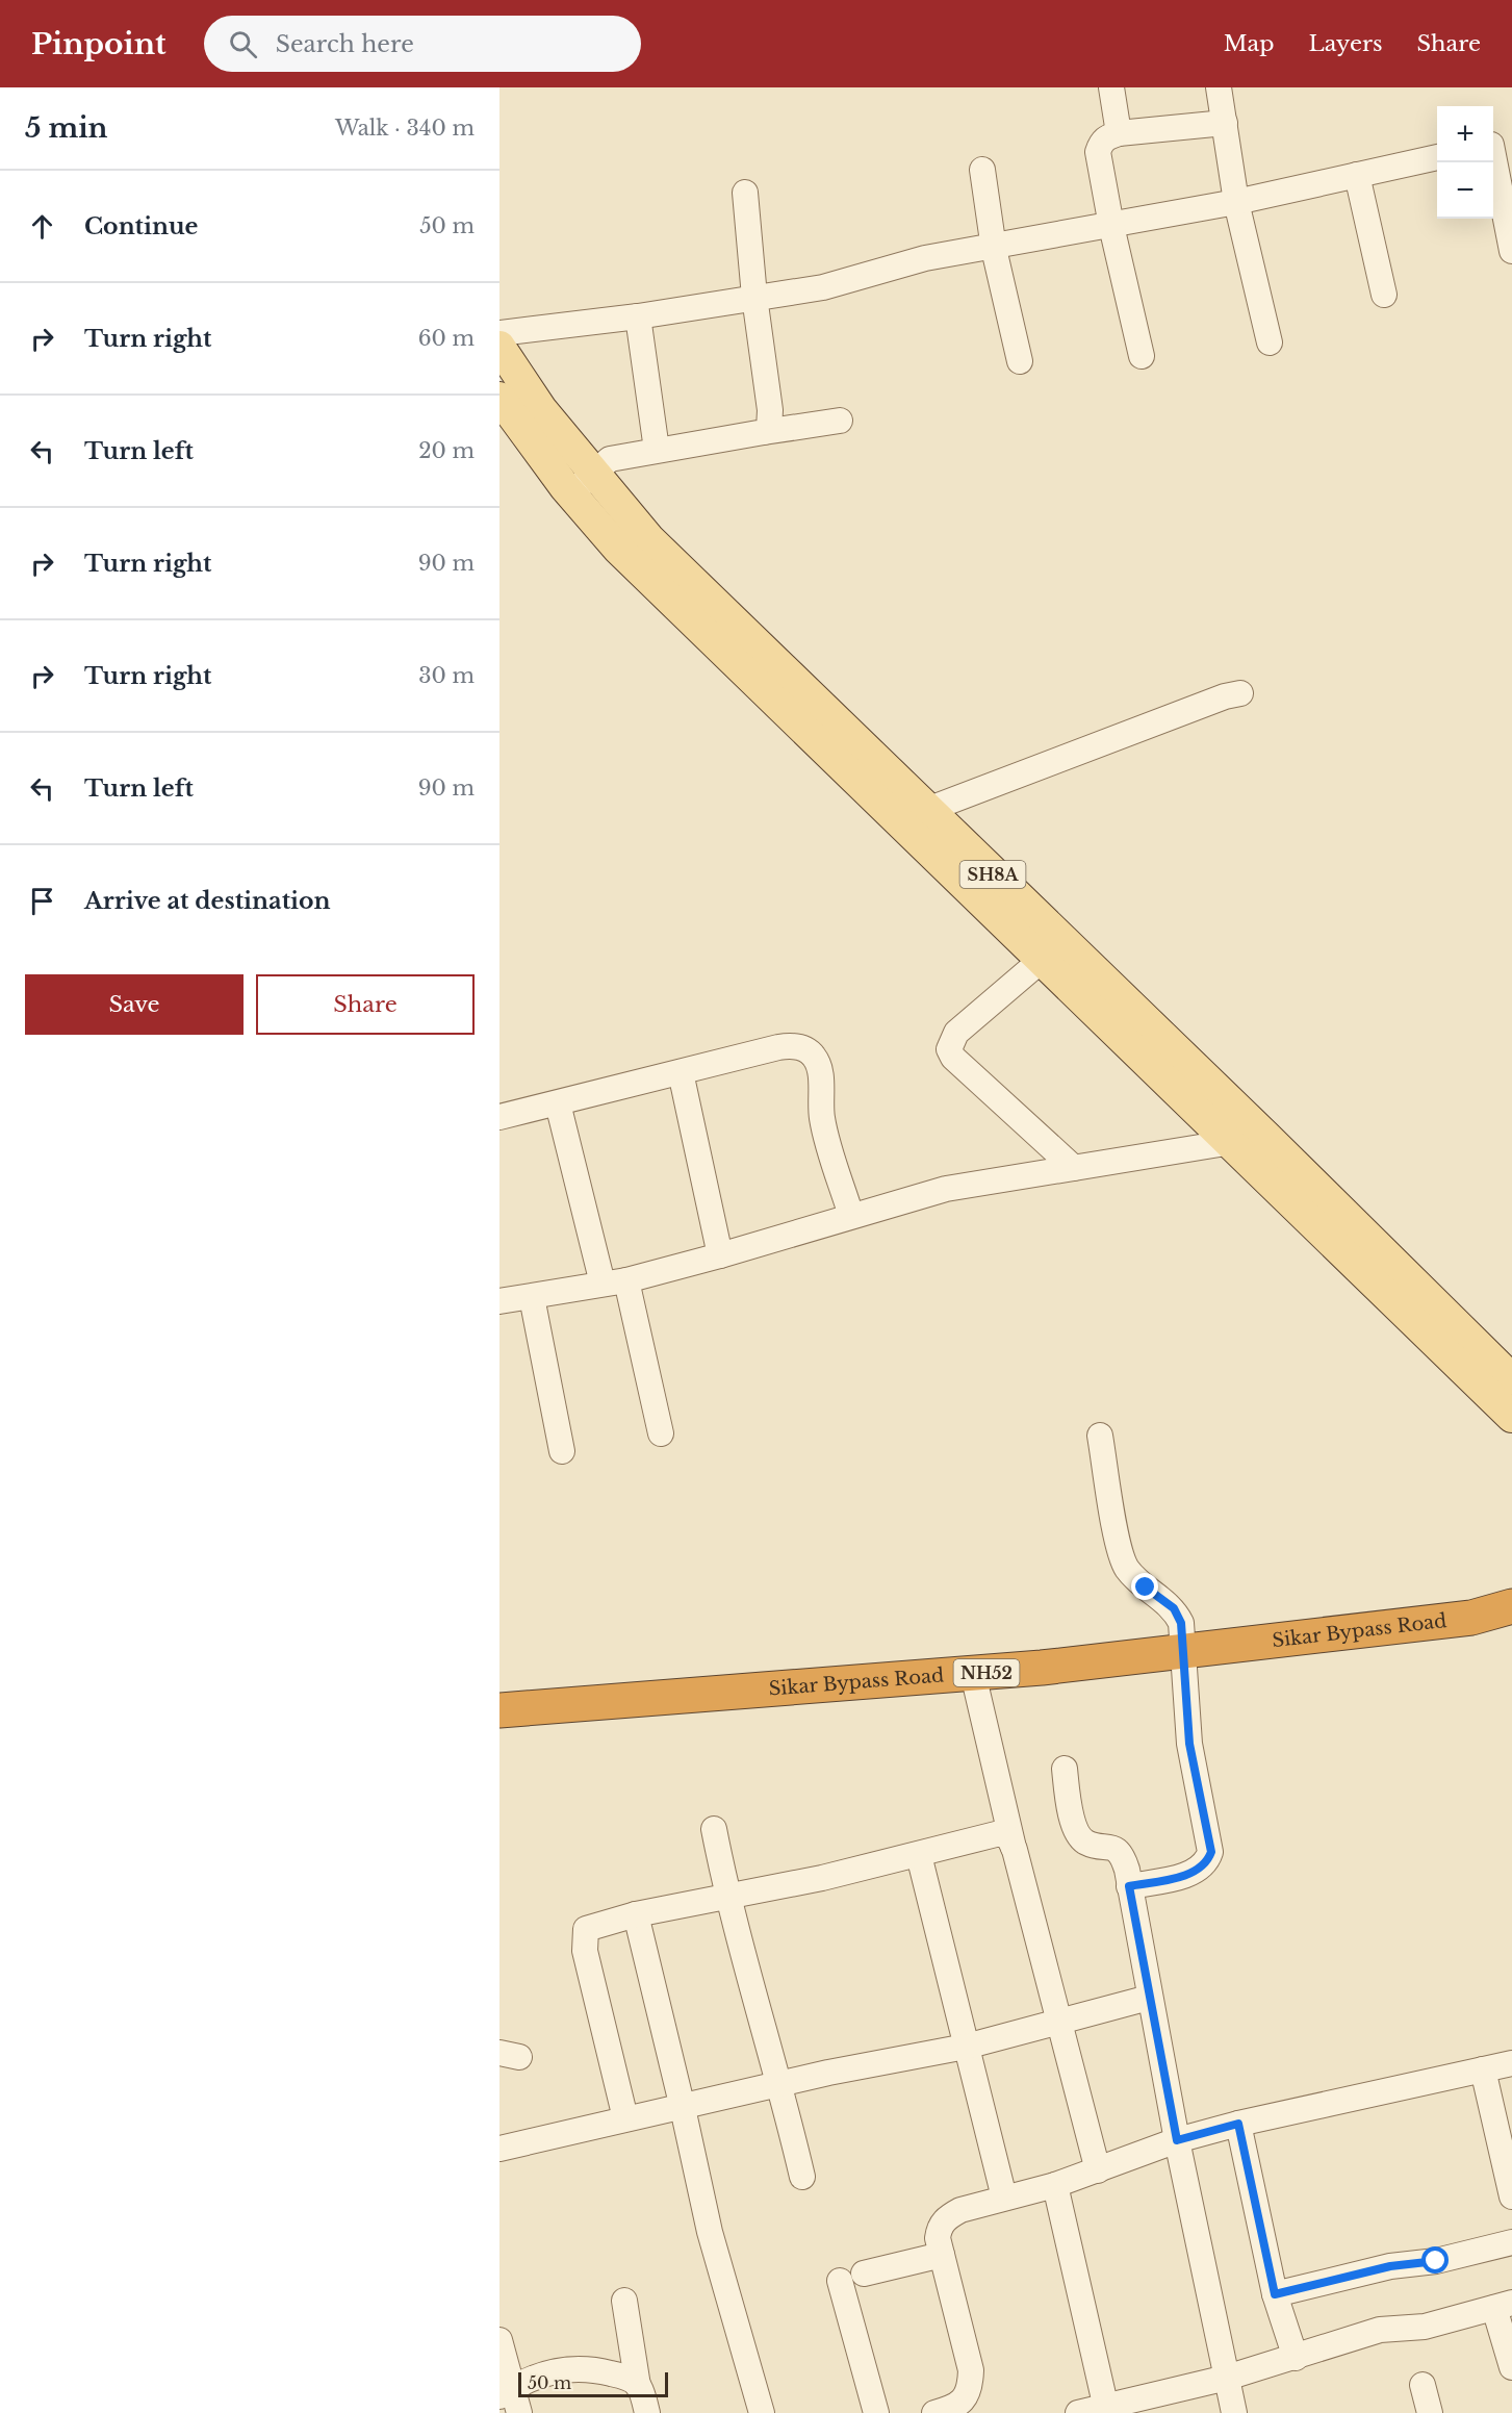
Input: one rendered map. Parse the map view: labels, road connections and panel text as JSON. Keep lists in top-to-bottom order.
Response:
{
  "streets": {
    "highway": ["Sikar Bypass Road", "NH52"],
    "main road": ["SH8A"]
  },
  "scale_bar": "50 m",
  "page": {
    "header": "Pinpoint",
    "search": "Search here",
    "nav": ["Map", "Layers", "Share"],
    "heading": ["5 min", "Walk · 340 m"],
    "map_buttons": ["+", "−"],
    "list": [
      ["Continue", "50 m"],
      ["Turn right", "60 m"],
      ["Turn left", "20 m"],
      ["Turn right", "90 m"],
      ["Turn right", "30 m"],
      ["Turn left", "90 m"],
      "Arrive at destination"
    ],
    "buttons": ["Save", "Share"],
    "scale": "50 m"
  }
}
